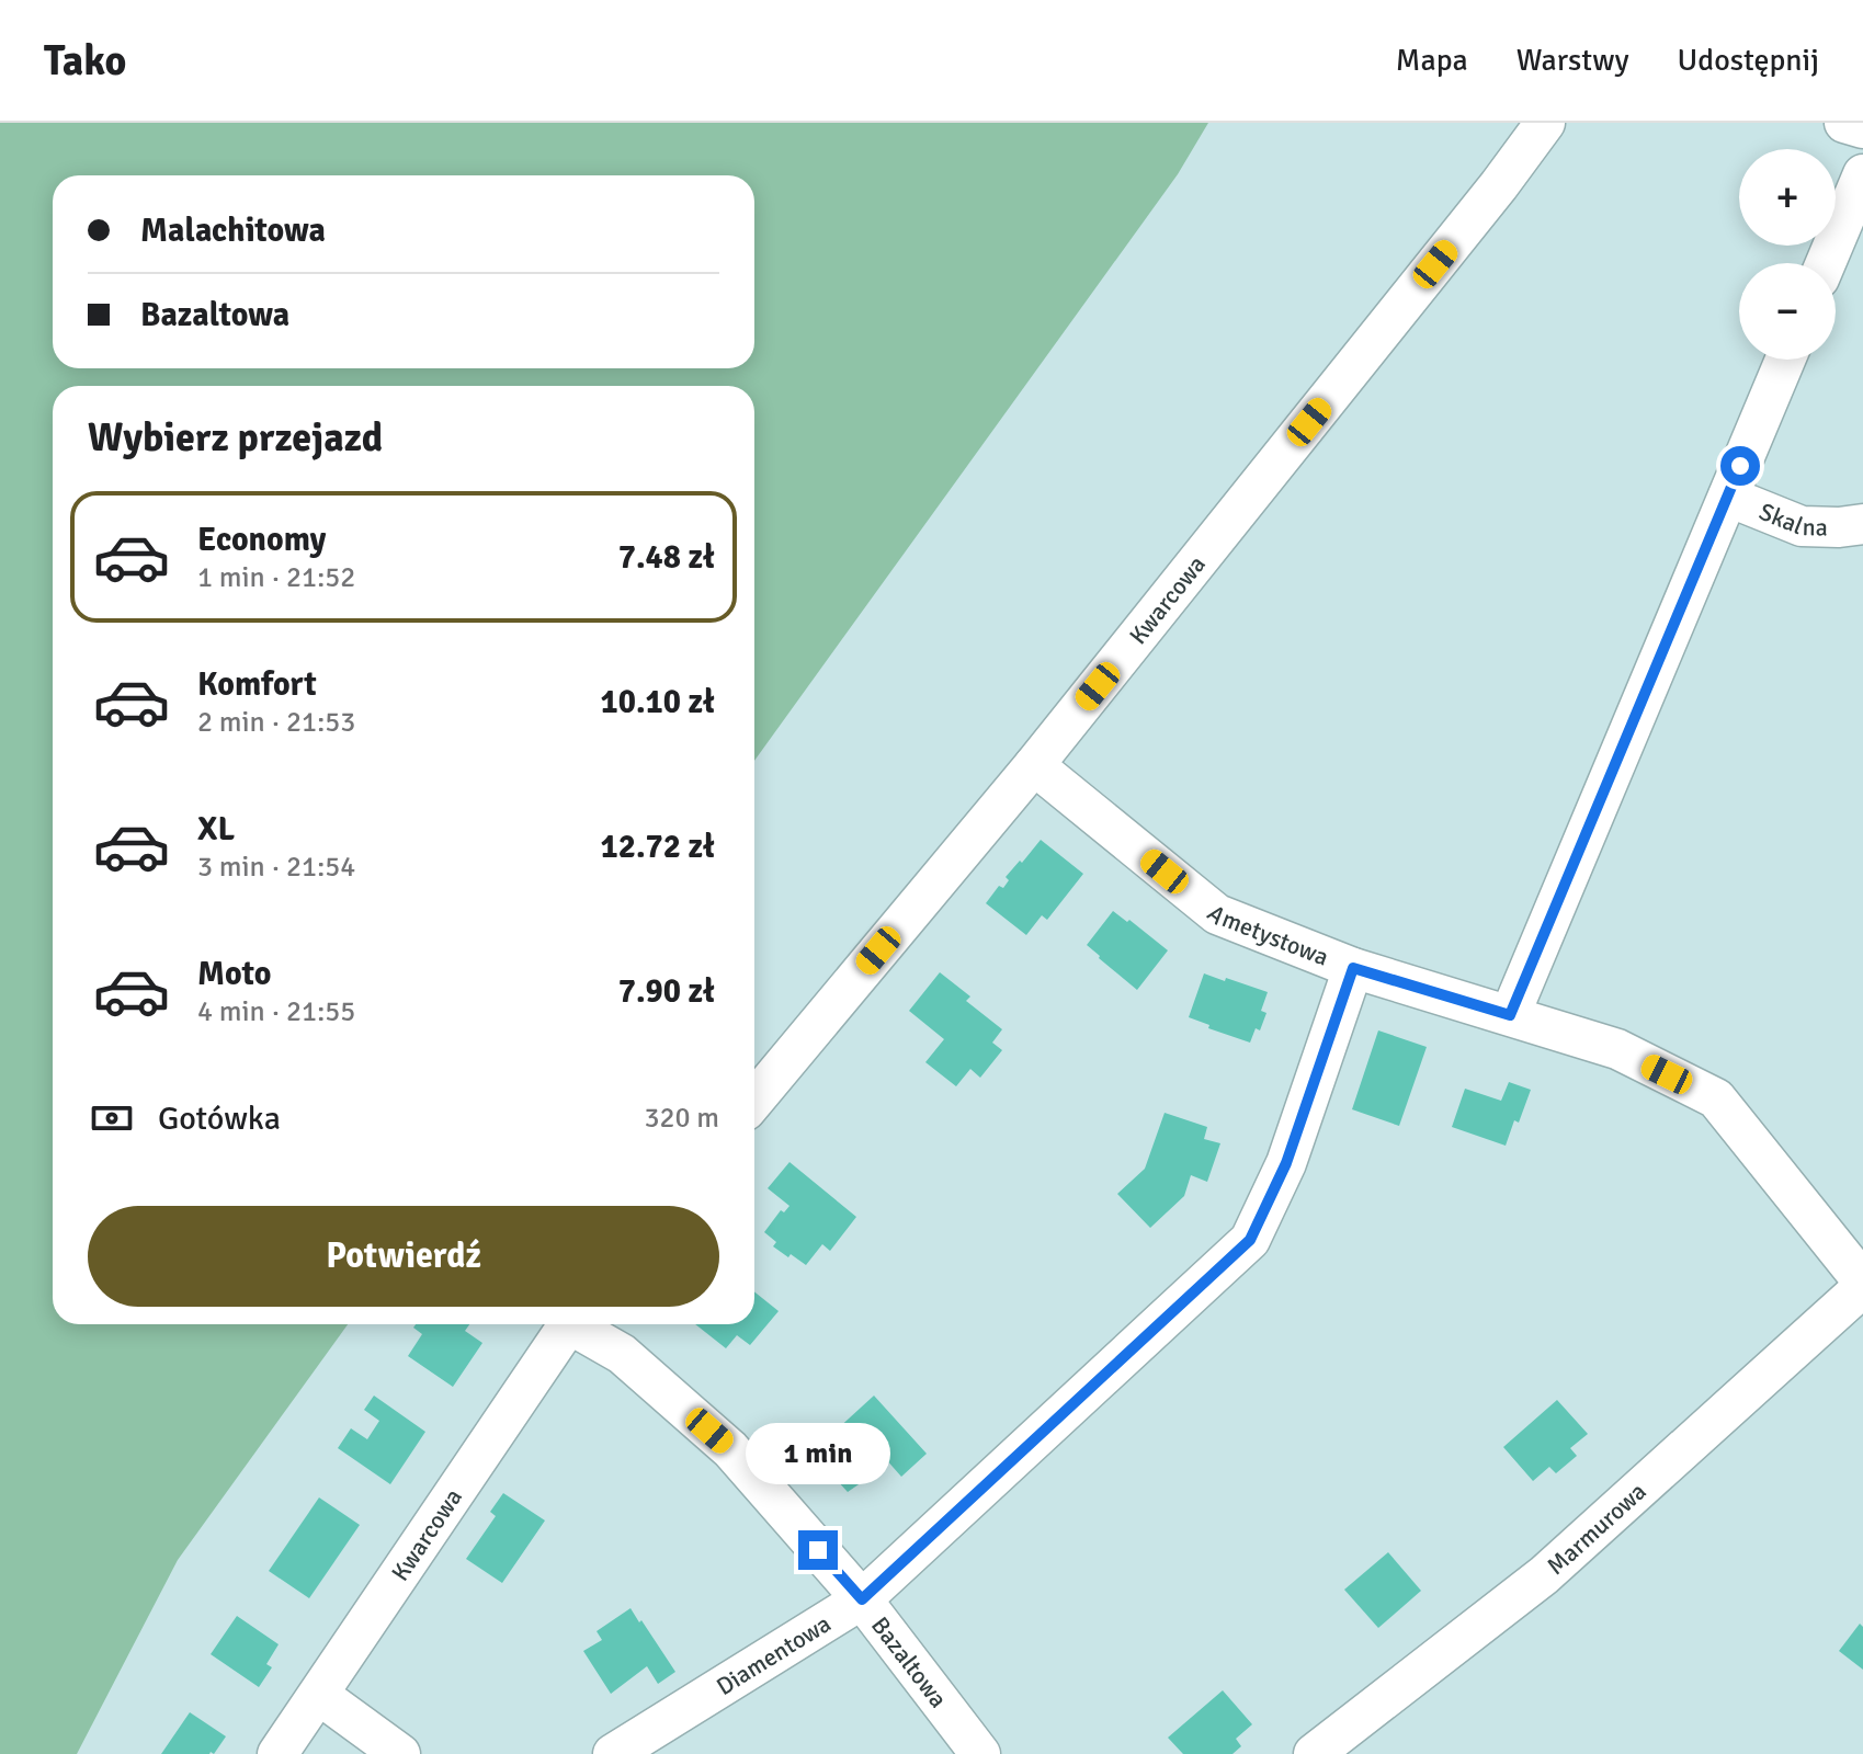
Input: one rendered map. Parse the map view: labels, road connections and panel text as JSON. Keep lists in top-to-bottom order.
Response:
{
  "streets": {
    "street": [
      "Skalna",
      "Kwarcowa",
      "Ametystowa",
      "Marmurowa",
      "Diamentowa",
      "Bazaltowa"
    ]
  },
  "crossings": [
    ["Kwarcowa", "Ametystowa"],
    ["Ametystowa", "Marmurowa"],
    ["Ametystowa", "Diamentowa"],
    ["Diamentowa", "Bazaltowa"]
  ],
  "page": {
    "header": "Tako",
    "nav": ["Mapa", "Warstwy", "Udostępnij"],
    "map_buttons": ["+", "−"],
    "banner": ["Malachitowa", "Bazaltowa"],
    "heading": "Wybierz przejazd",
    "list": [
      {
        "name": "Economy",
        "note": "1 min · 21:52",
        "value": "7.48 zł"
      },
      {
        "name": "Komfort",
        "note": "2 min · 21:53",
        "value": "10.10 zł"
      },
      {
        "name": "XL",
        "note": "3 min · 21:54",
        "value": "12.72 zł"
      },
      {
        "name": "Moto",
        "note": "4 min · 21:55",
        "value": "7.90 zł"
      }
    ],
    "pay": ["Gotówka", "320 m"],
    "buttons": "Potwierdź",
    "bubble": "1 min"
  }
}
